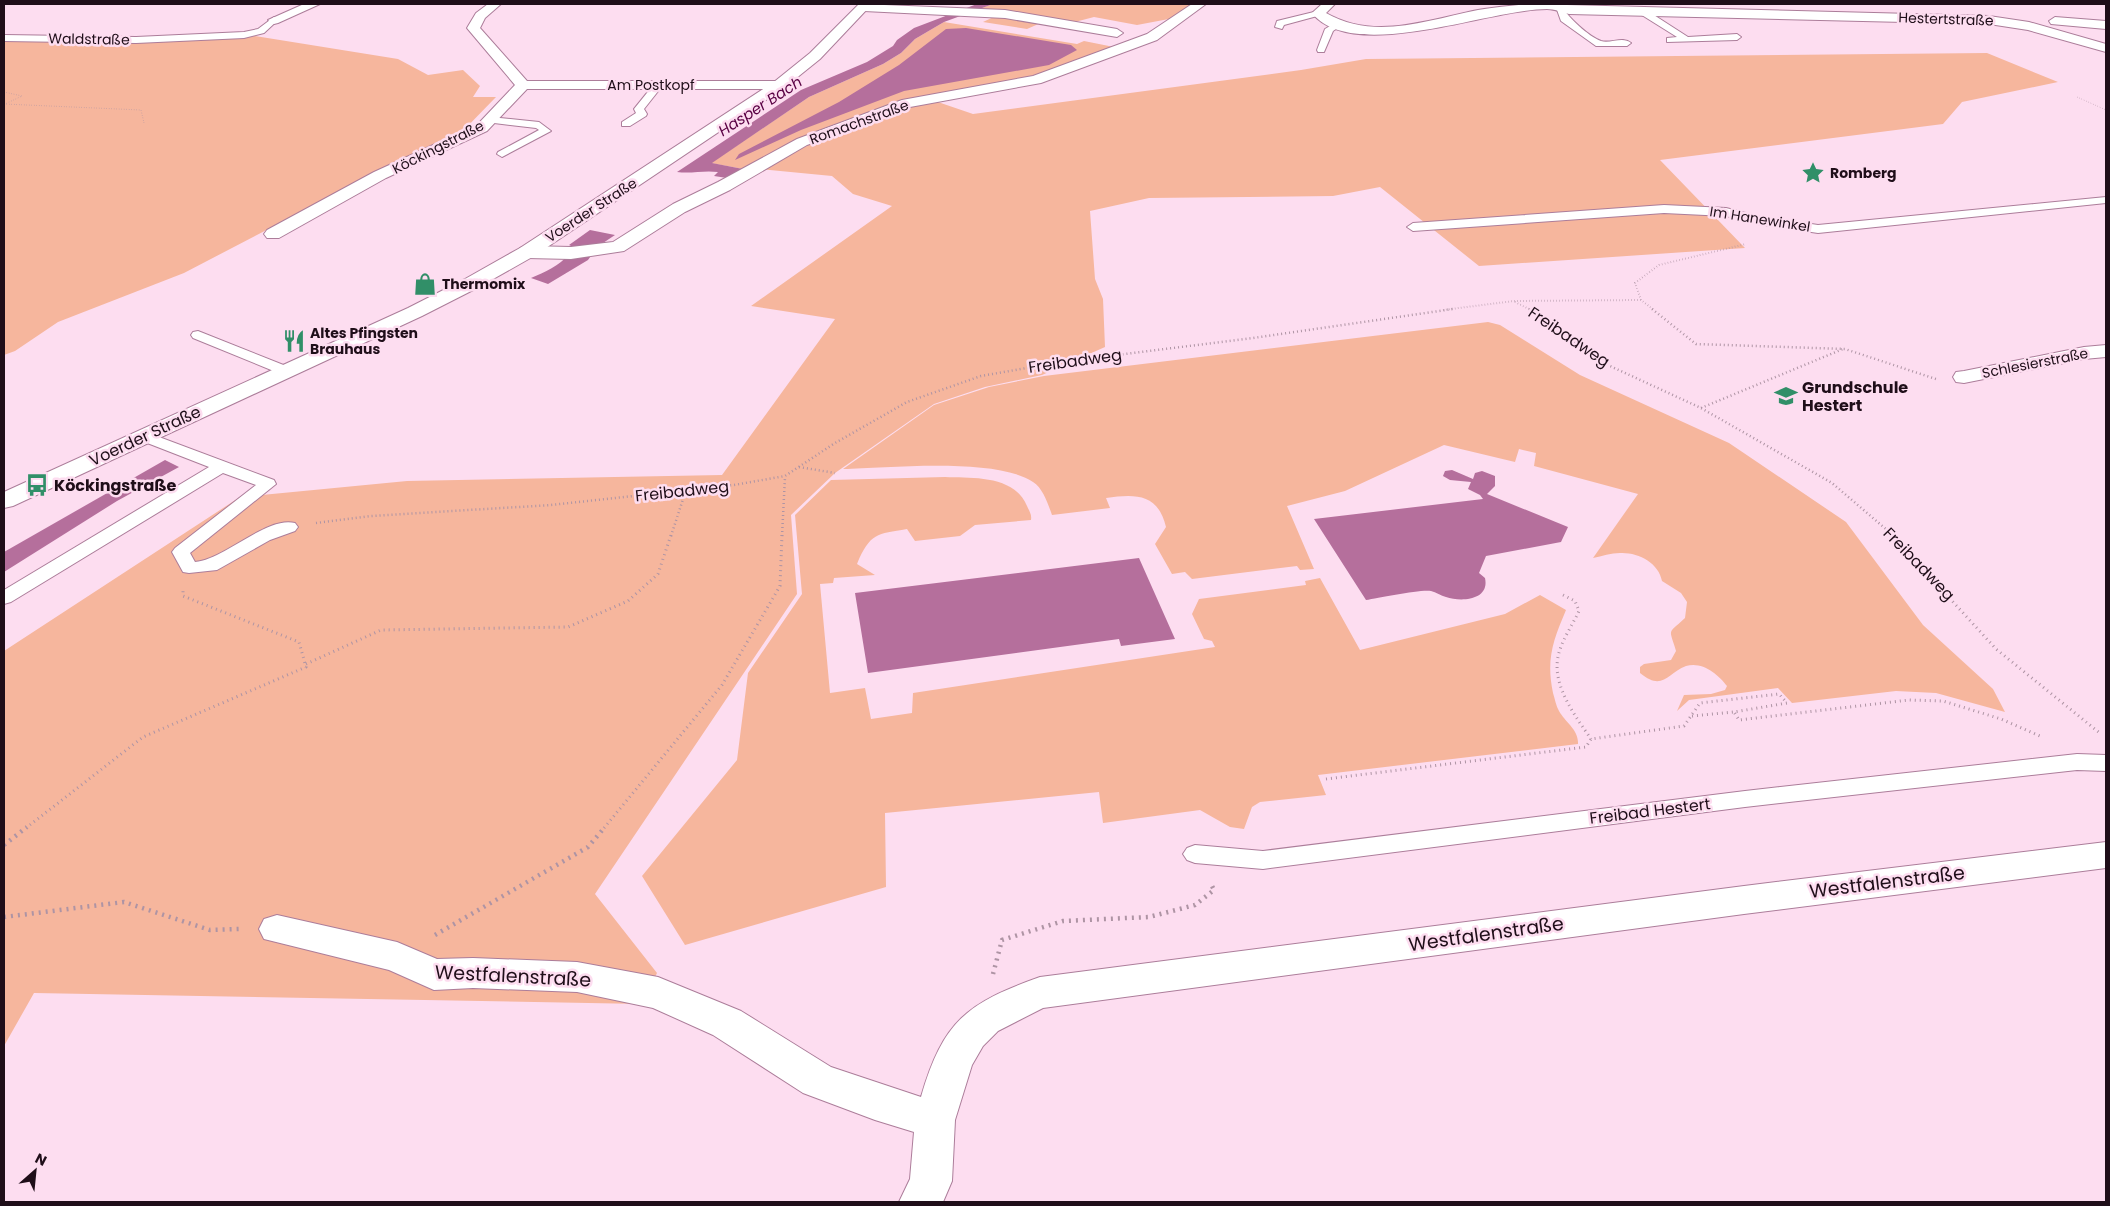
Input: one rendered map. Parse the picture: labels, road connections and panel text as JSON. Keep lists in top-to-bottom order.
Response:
{
  "streets": {
    "street": [
      "Hestertstraße",
      "Am Postkopf",
      "Romachstraße",
      "Köckingstraße",
      "Voerder Straße",
      "Schlesierstraße",
      "Westfalenstraße"
    ],
    "lane": ["Waldstraße", "Im Hanewinkel", "Freibad Hestert"],
    "path": ["Freibadweg"]
  },
  "crossings": [
    ["Am Postkopf", "Köckingstraße"],
    ["Am Postkopf", "Voerder Straße"],
    ["Romachstraße", "Voerder Straße"]
  ],
  "water": ["Hasper Bach"],
  "places": {
    "place": ["Romberg"],
    "shop": ["Thermomix"],
    "restaurant": ["Altes Pfingsten Brauhaus"],
    "school or university": ["Grundschule Hestert"],
    "bus stop": ["Köckingstraße"]
  },
  "north": "top right"
}
